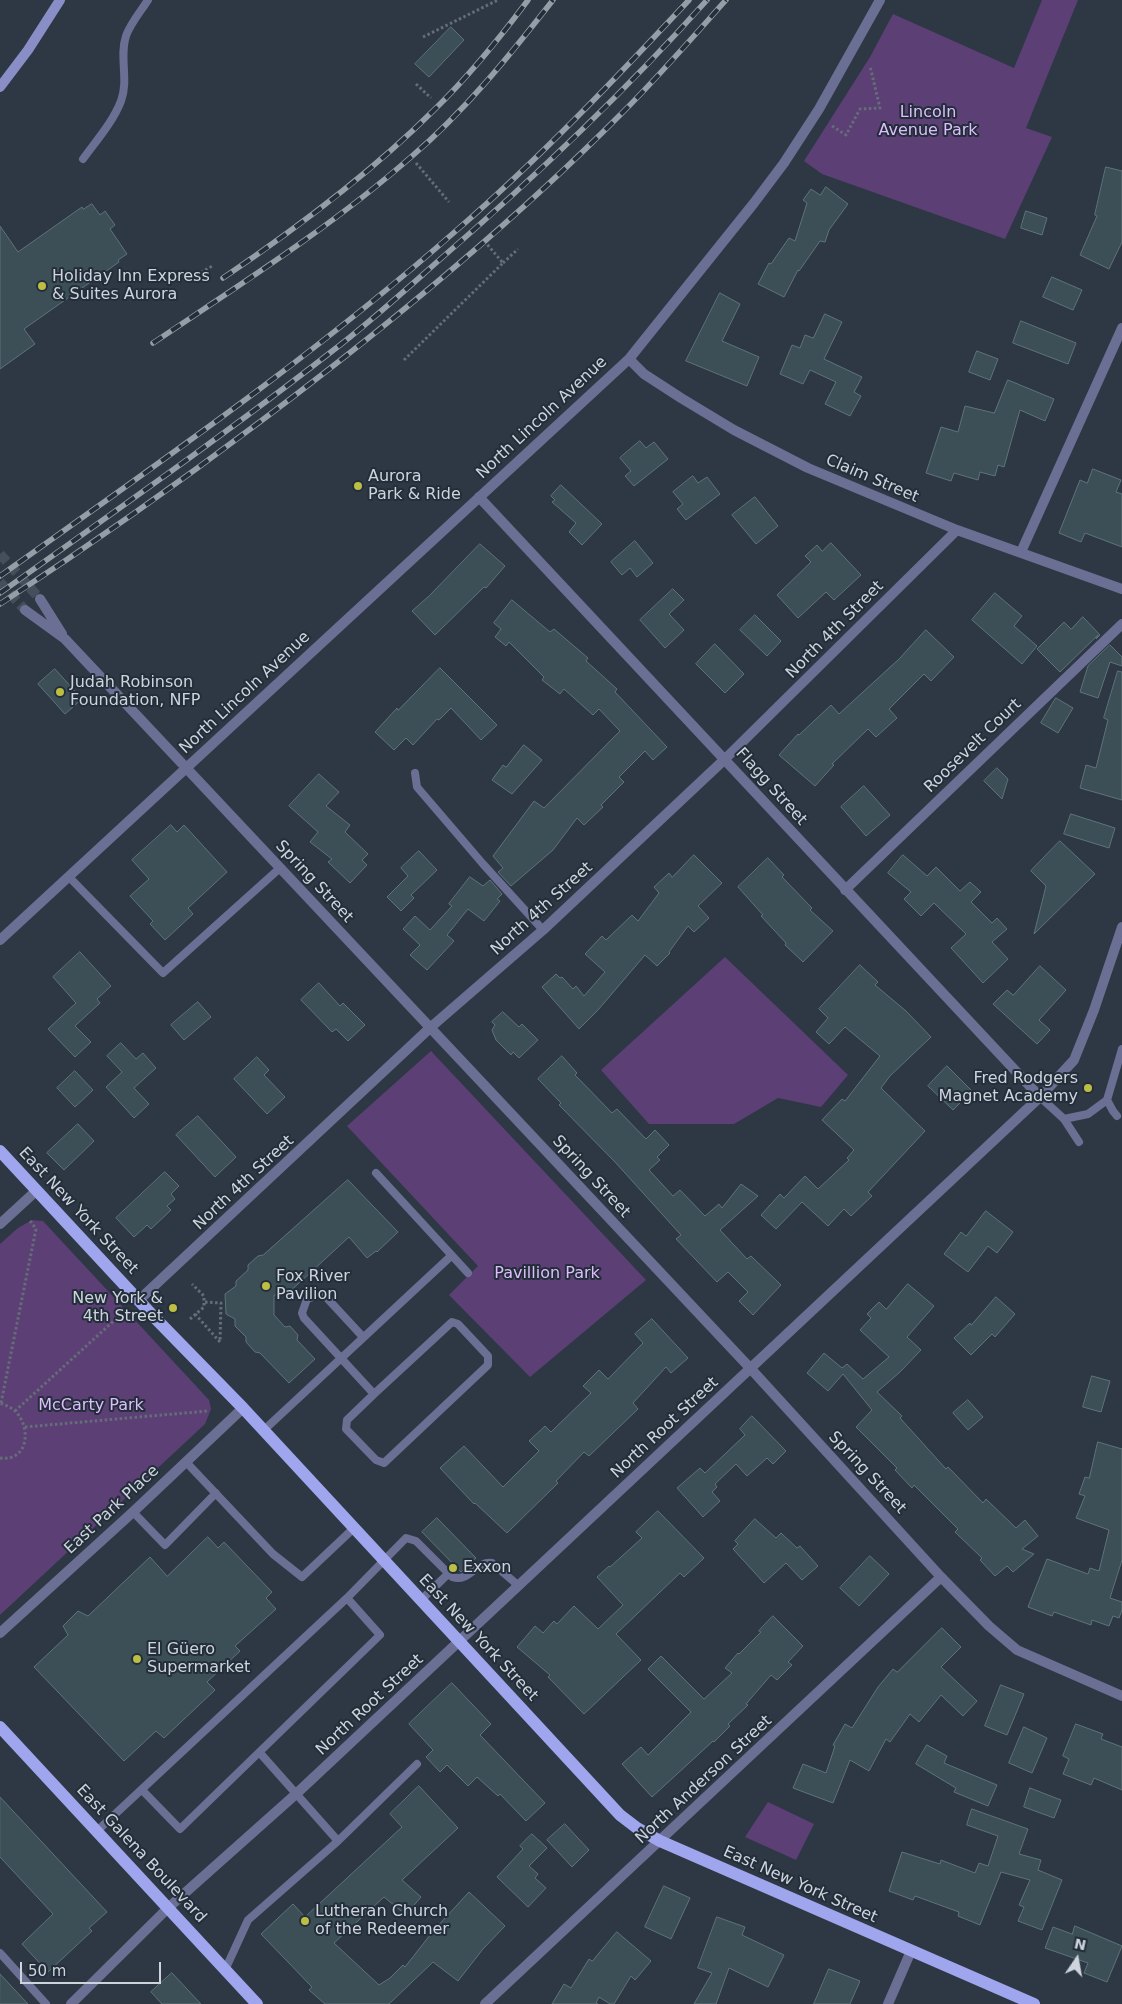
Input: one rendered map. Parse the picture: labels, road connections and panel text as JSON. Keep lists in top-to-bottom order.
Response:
{
  "streets": {
    "main road": ["East New York Street", "East Galena Boulevard"],
    "street": [
      "North Lincoln Avenue",
      "Claim Street",
      "North 4th Street",
      "Roosevelt Court",
      "Flagg Street",
      "Spring Street",
      "North Root Street",
      "East Park Place",
      "North Anderson Street"
    ]
  },
  "crossings": [
    ["North Lincoln Avenue", "Claim Street"],
    ["North Lincoln Avenue", "Flagg Street"],
    ["North Lincoln Avenue", "Spring Street"],
    ["Claim Street", "North 4th Street"],
    ["North 4th Street", "Flagg Street"],
    ["North 4th Street", "Spring Street"],
    ["North 4th Street", "East New York Street"],
    ["Roosevelt Court", "Flagg Street"],
    ["Flagg Street", "North Root Street"],
    ["Spring Street", "North Root Street"],
    ["Spring Street", "North Anderson Street"],
    ["East New York Street", "North Root Street"],
    ["East New York Street", "East Park Place"],
    ["East New York Street", "North Anderson Street"],
    ["North Root Street", "East Galena Boulevard"]
  ],
  "parks": ["Lincoln Avenue Park", "Pavillion Park", "McCarty Park"],
  "places": [
    "Holiday Inn Express & Suites Aurora",
    "Aurora Park & Ride",
    "Judah Robinson Foundation, NFP",
    "Fred Rodgers Magnet Academy",
    "Fox River Pavilion",
    "New York & 4th Street",
    "Exxon",
    "El Güero Supermarket",
    "Lutheran Church of the Redeemer"
  ],
  "scale_bar": "50 m",
  "north": "top"
}
